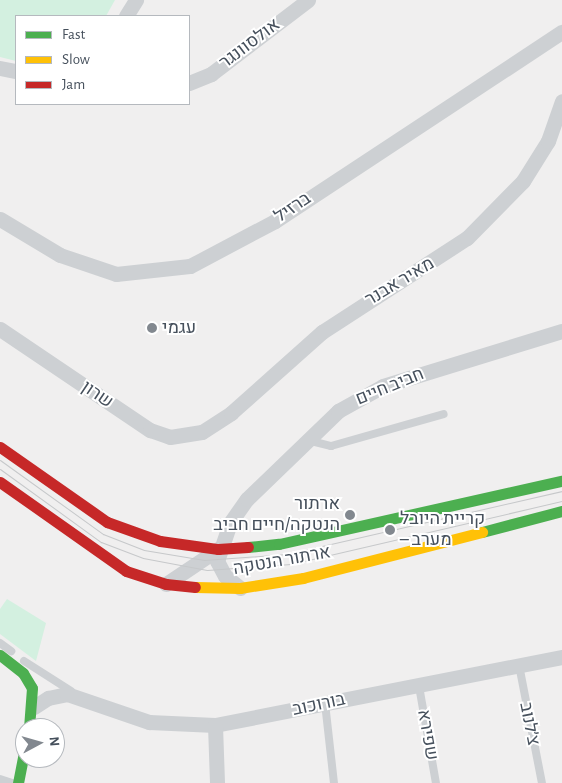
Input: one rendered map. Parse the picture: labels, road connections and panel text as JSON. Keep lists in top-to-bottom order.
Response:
{
  "streets": {
    "main road": ["ארתור הנטקה"],
    "street": [
      "אולסוונגר",
      "ברזיל",
      "מאיר אבנר",
      "חביב חיים",
      "שרון",
      "בורוכוב"
    ],
    "lane": ["צ׳לנוב", "שפירא"]
  },
  "crossings": [
    ["מאיר אבנר", "שרון"],
    ["חביב חיים", "ארתור הנטקה"],
    ["בורוכוב", "צ׳לנוב"],
    ["בורוכוב", "שפירא"]
  ],
  "places": ["עגמי", "ארתור הנטקה/חיים חביב", "קריית היובל – מערב"],
  "legend": ["Fast", "Slow", "Jam"],
  "north": "right"
}
